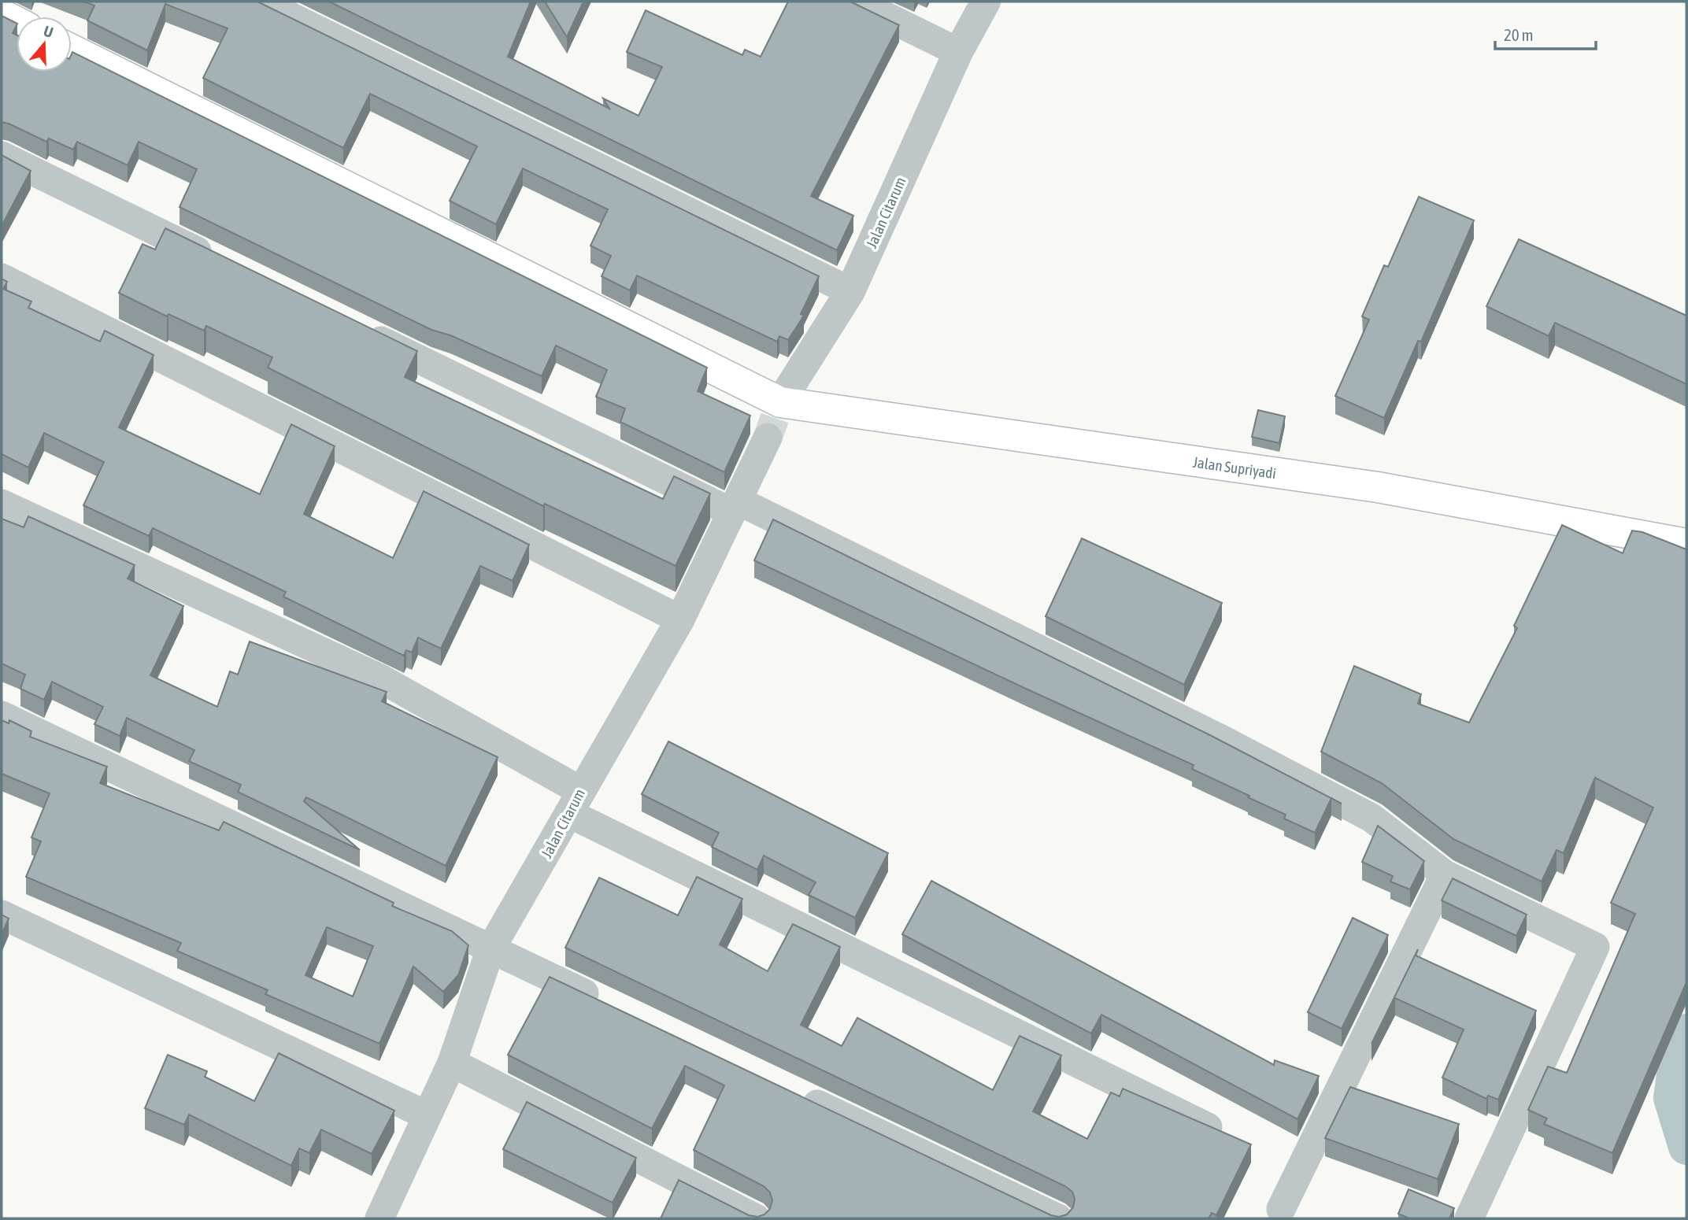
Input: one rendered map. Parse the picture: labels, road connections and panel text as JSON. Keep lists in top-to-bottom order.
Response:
{
  "streets": {
    "main road": ["Jalan Supriyadi"],
    "street": ["Jalan Citarum"]
  },
  "crossings": [
    ["Jalan Citarum", "Jalan Supriyadi"]
  ],
  "scale_bar": "20 m",
  "north": "top"
}
